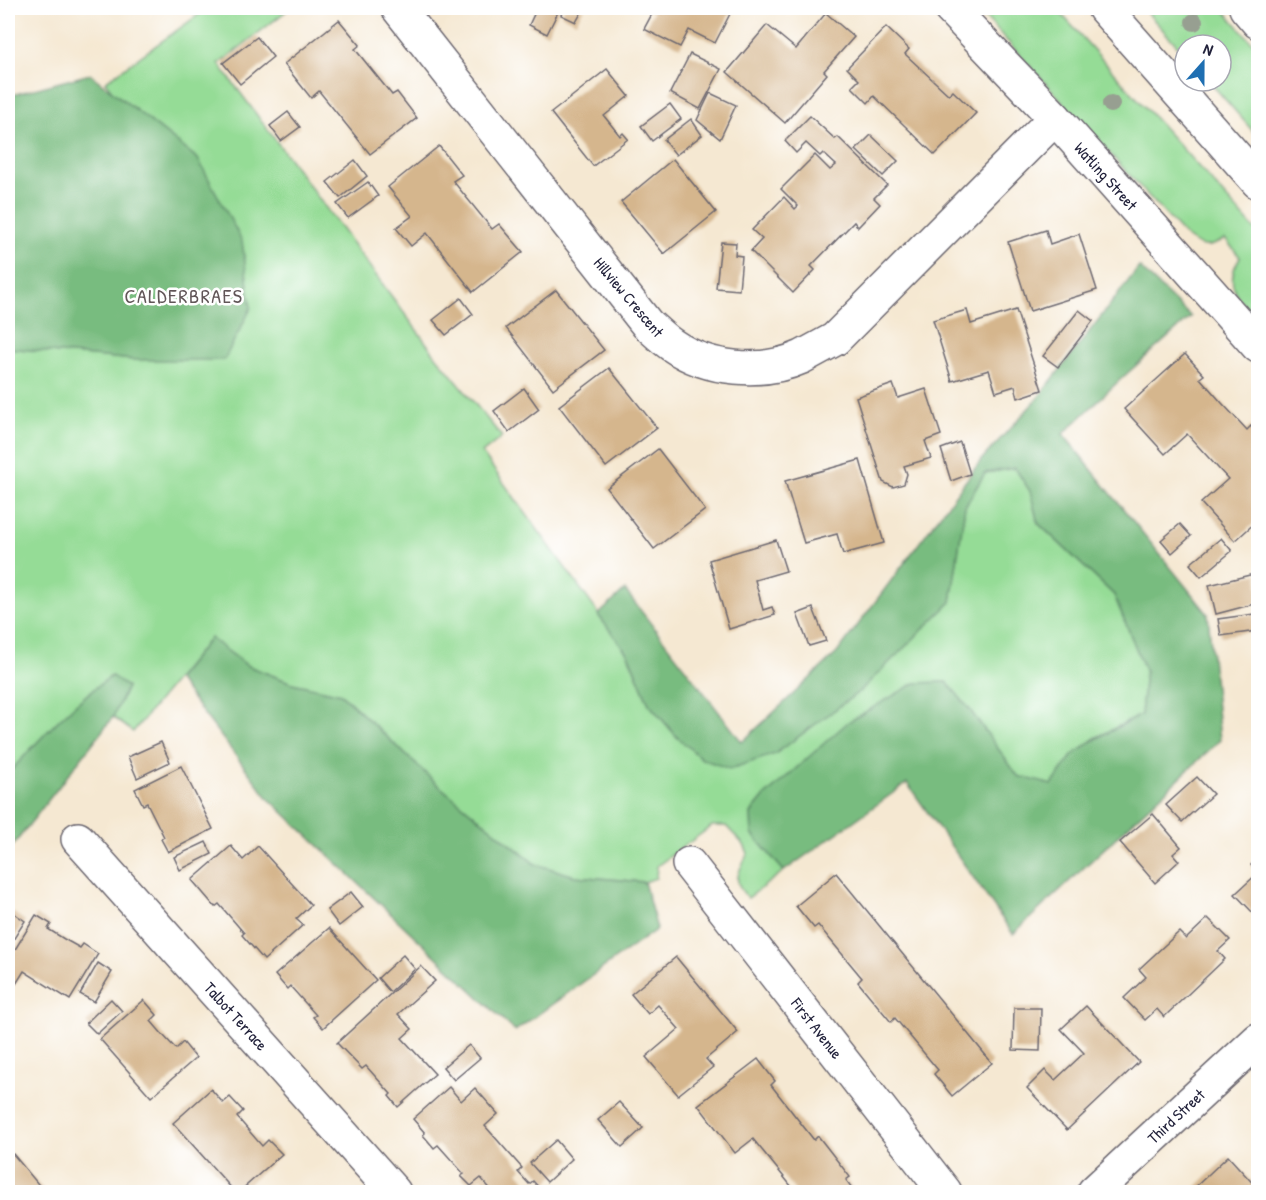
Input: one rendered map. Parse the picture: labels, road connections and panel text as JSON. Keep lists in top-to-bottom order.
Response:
{
  "streets": {
    "street": [
      "Watling Street",
      "Hillview Crescent",
      "Talbot Terrace",
      "First Avenue",
      "Third Street"
    ]
  },
  "crossings": [
    ["Watling Street", "Hillview Crescent"]
  ],
  "districts": ["CALDERBRAES"],
  "north": "top"
}
